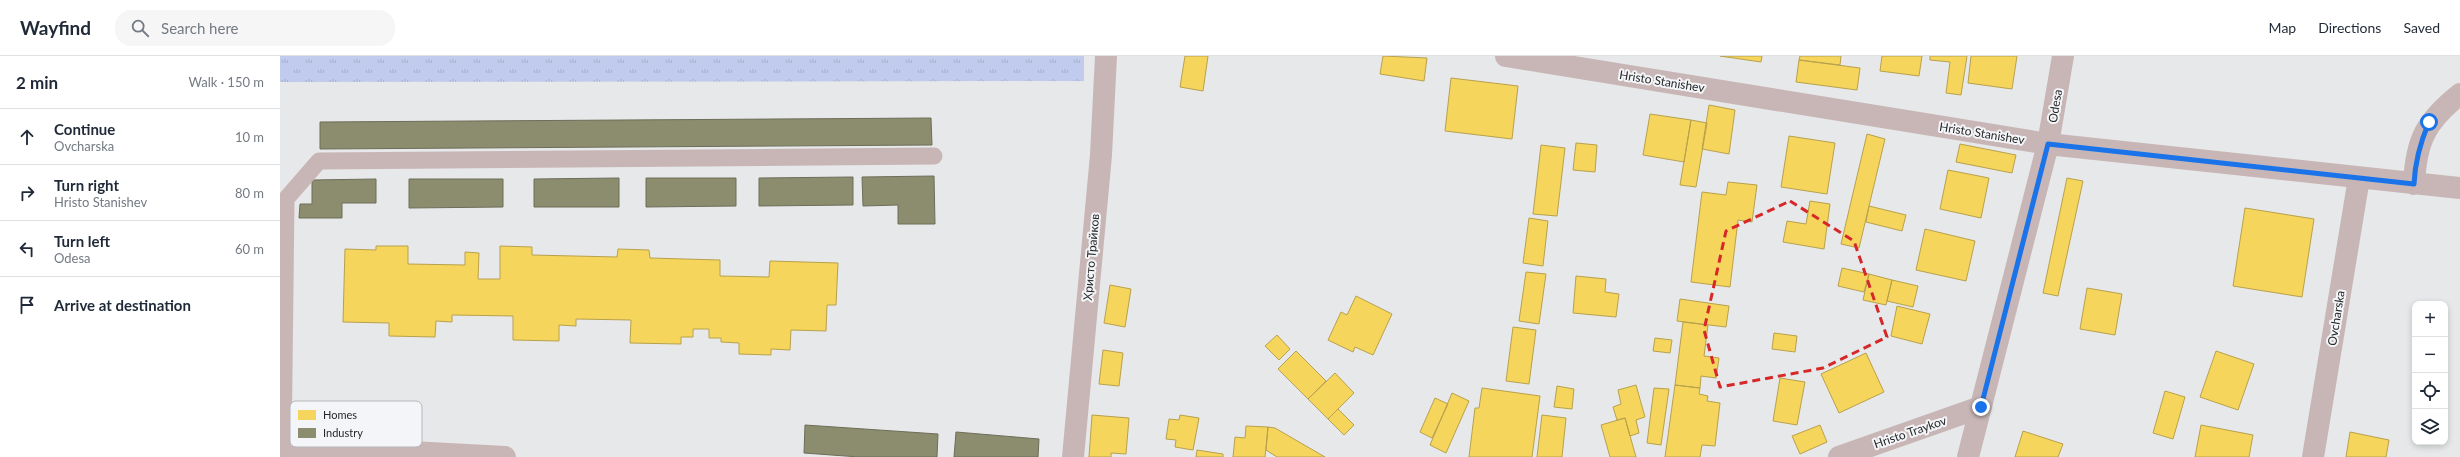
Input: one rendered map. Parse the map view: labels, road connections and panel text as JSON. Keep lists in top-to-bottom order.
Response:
{
  "streets": {
    "street": [
      "Hristo Stanishev",
      "Odesa",
      "Христо Трайков",
      "Ovcharska",
      "Hristo Traykov"
    ]
  },
  "crossings": [
    ["Hristo Stanishev", "Odesa"],
    ["Hristo Stanishev", "Ovcharska"],
    ["Odesa", "Hristo Traykov"]
  ],
  "legend": ["Homes", "Industry"],
  "page": {
    "header": "Wayfind",
    "search": "Search here",
    "nav": ["Map", "Directions", "Saved"],
    "heading": ["2 min", "Walk · 150 m"],
    "list": [
      ["Continue", "Ovcharska", "10 m"],
      ["Turn right", "Hristo Stanishev", "80 m"],
      ["Turn left", "Odesa", "60 m"],
      "Arrive at destination"
    ],
    "map_buttons": ["+", "−"]
  }
}
